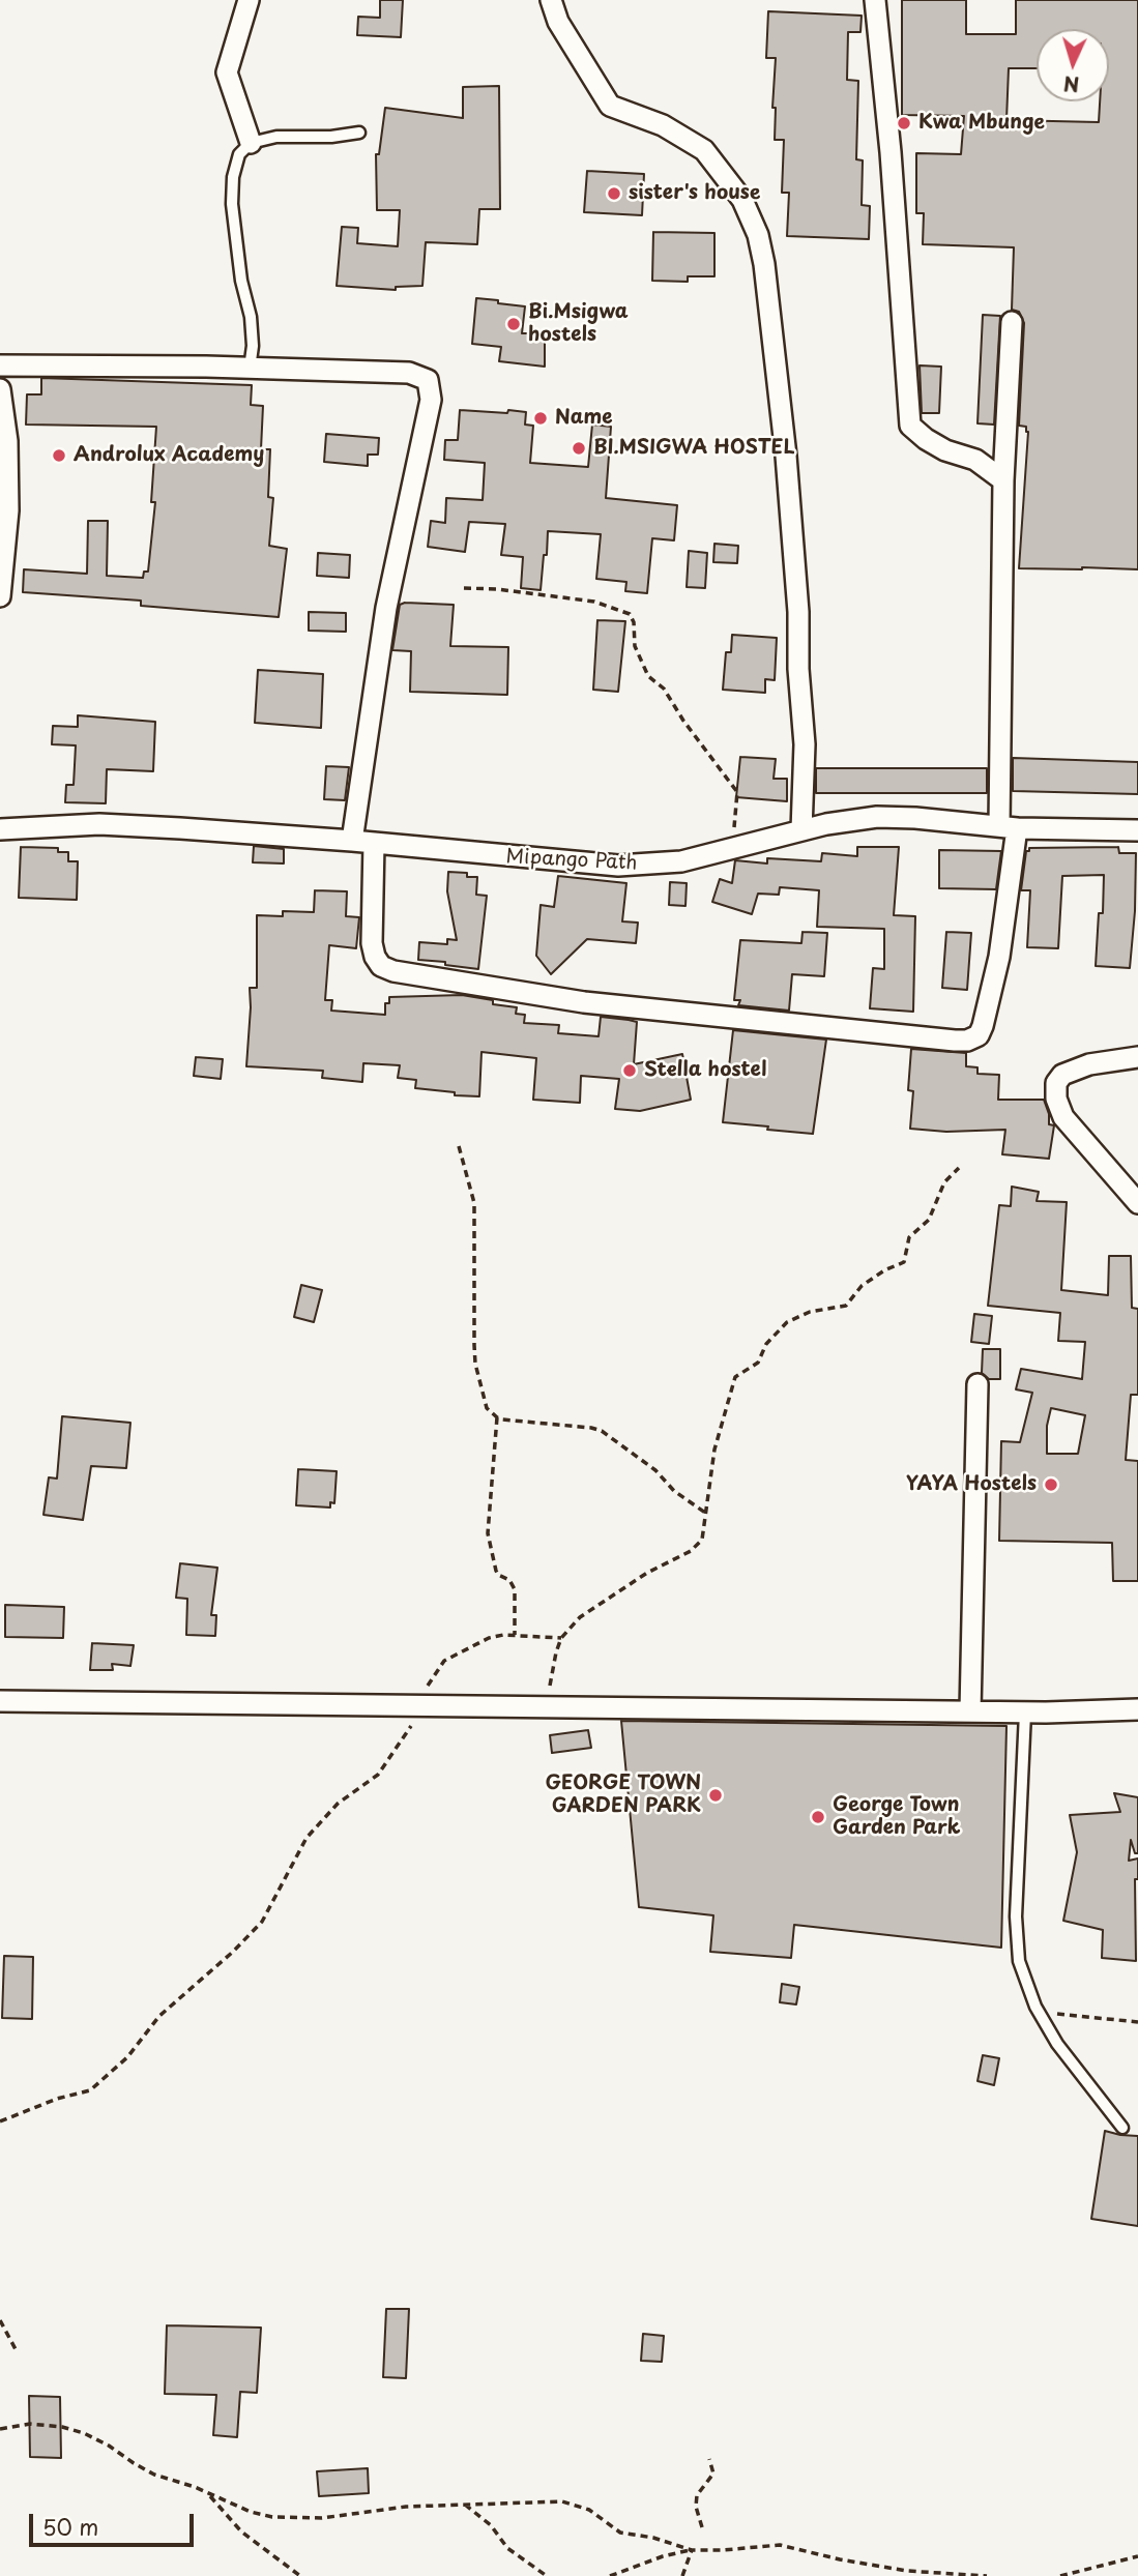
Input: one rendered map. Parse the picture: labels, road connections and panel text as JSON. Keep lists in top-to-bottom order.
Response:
{
  "streets": {
    "street": ["Mipango Path"]
  },
  "places": [
    "Kwa Mbunge",
    "sister's house",
    "Bi.Msigwa hostels",
    "Name",
    "BI.MSIGWA HOSTEL",
    "Androlux Academy",
    "Stella hostel",
    "YAYA Hostels",
    "GEORGE TOWN GARDEN PARK",
    "George Town Garden Park"
  ],
  "scale_bar": "50 m",
  "north": "bottom"
}
